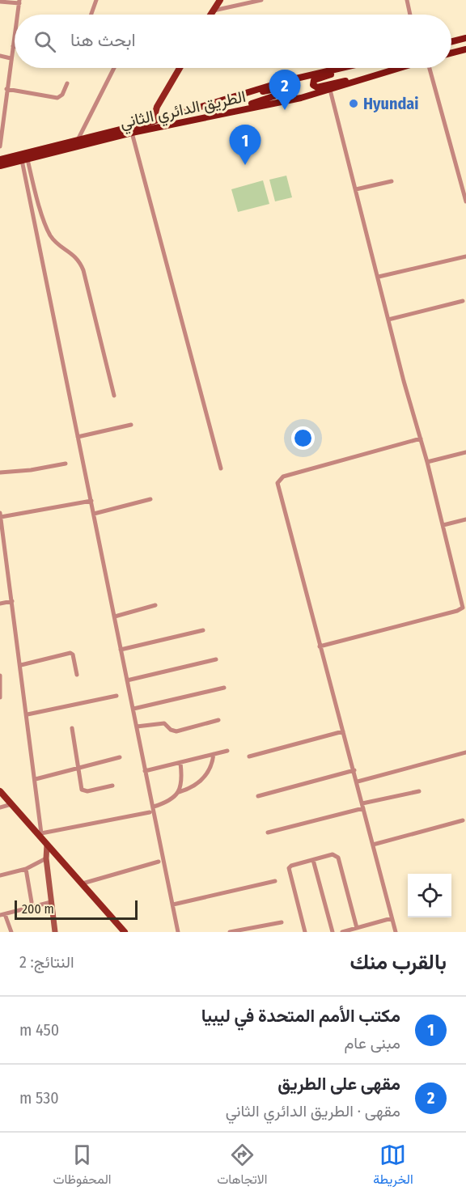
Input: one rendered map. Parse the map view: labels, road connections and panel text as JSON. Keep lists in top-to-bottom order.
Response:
{
  "streets": {
    "highway": ["الطريق الدائري الثاني"]
  },
  "places": ["Hyundai"],
  "scale_bar": "200 m",
  "page": {
    "search": "ابحث هنا",
    "pins": ["2", "1"],
    "scale": "200 m",
    "heading": ["بالقرب منك", "النتائج: 2"],
    "list": [
      {
        "mark": "1",
        "name": "مكتب الأمم المتحدة في ليبيا",
        "note": "مبنى عام",
        "value": "450 m"
      },
      {
        "mark": "2",
        "name": "مقهى على الطريق",
        "note": "مقهى · الطريق الدائري الثاني",
        "value": "530 m"
      }
    ],
    "nav": ["الخريطة", "الاتجاهات", "المحفوظات"]
  }
}
